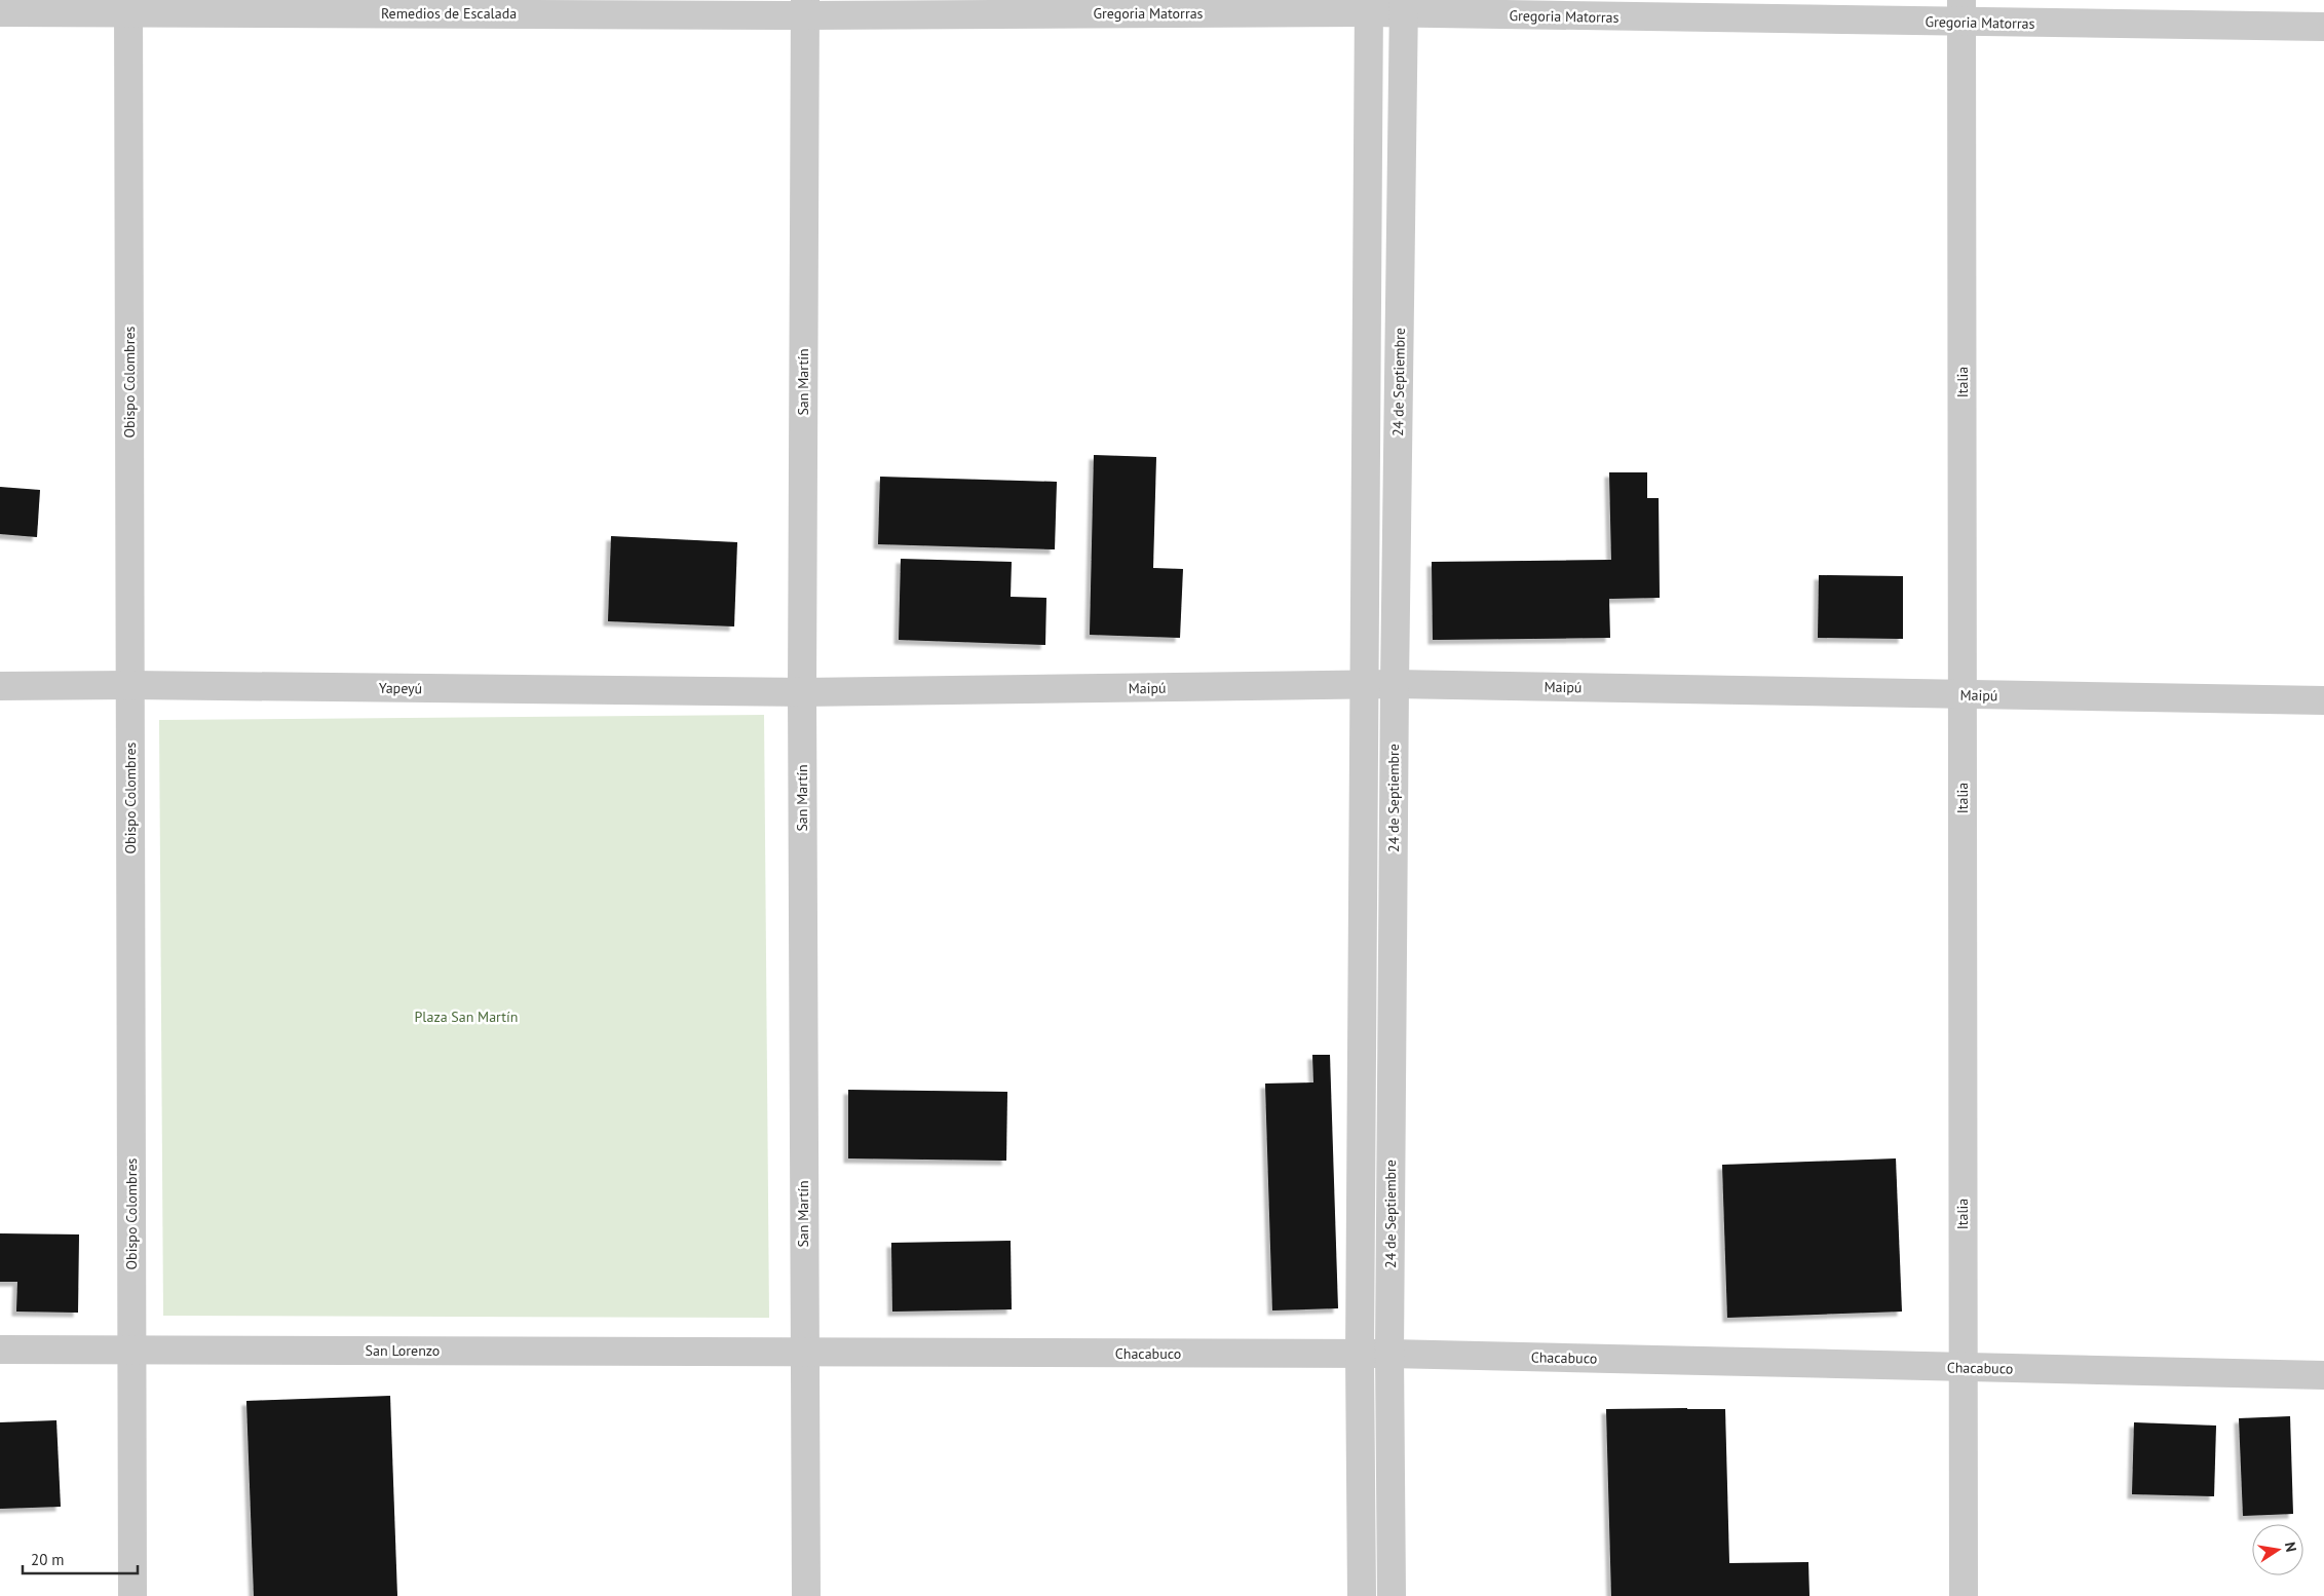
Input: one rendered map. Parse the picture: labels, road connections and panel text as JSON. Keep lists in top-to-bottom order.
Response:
{
  "streets": {
    "street": [
      "Remedios de Escalada",
      "Gregoria Matorras",
      "Obispo Colombres",
      "San Martín",
      "24 de Septiembre",
      "Italia",
      "Maipú",
      "Yapeyú",
      "San Lorenzo",
      "Chacabuco"
    ]
  },
  "crossings": [
    ["Remedios de Escalada", "Gregoria Matorras"],
    ["Remedios de Escalada", "Obispo Colombres"],
    ["Remedios de Escalada", "San Martín"],
    ["Gregoria Matorras", "San Martín"],
    ["Gregoria Matorras", "24 de Septiembre"],
    ["Gregoria Matorras", "Italia"],
    ["Obispo Colombres", "Yapeyú"],
    ["Obispo Colombres", "San Lorenzo"],
    ["San Martín", "Maipú"],
    ["San Martín", "Yapeyú"],
    ["San Martín", "San Lorenzo"],
    ["San Martín", "Chacabuco"],
    ["24 de Septiembre", "Maipú"],
    ["24 de Septiembre", "Chacabuco"],
    ["Italia", "Maipú"],
    ["Italia", "Chacabuco"],
    ["Maipú", "Yapeyú"],
    ["San Lorenzo", "Chacabuco"]
  ],
  "parks": ["Plaza San Martín"],
  "scale_bar": "20 m",
  "north": "right"
}
